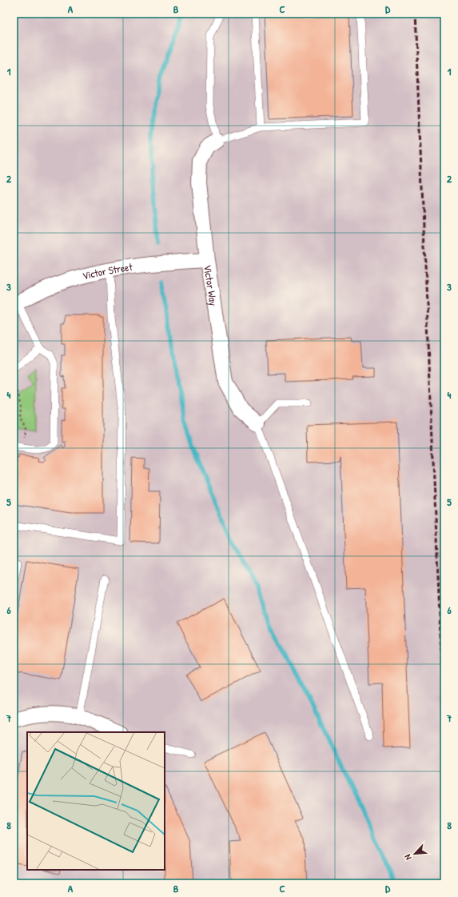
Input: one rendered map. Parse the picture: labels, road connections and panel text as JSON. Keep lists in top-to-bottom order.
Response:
{
  "streets": {
    "street": ["Victor Street", "Victor Way"]
  },
  "crossings": [
    ["Victor Street", "Victor Way"]
  ],
  "north": "bottom left",
  "grid": {
    "columns": [
      "A",
      "B",
      "C",
      "D"
    ],
    "rows": [
      "1",
      "2",
      "3",
      "4",
      "5",
      "6",
      "7",
      "8"
    ]
  }
}
